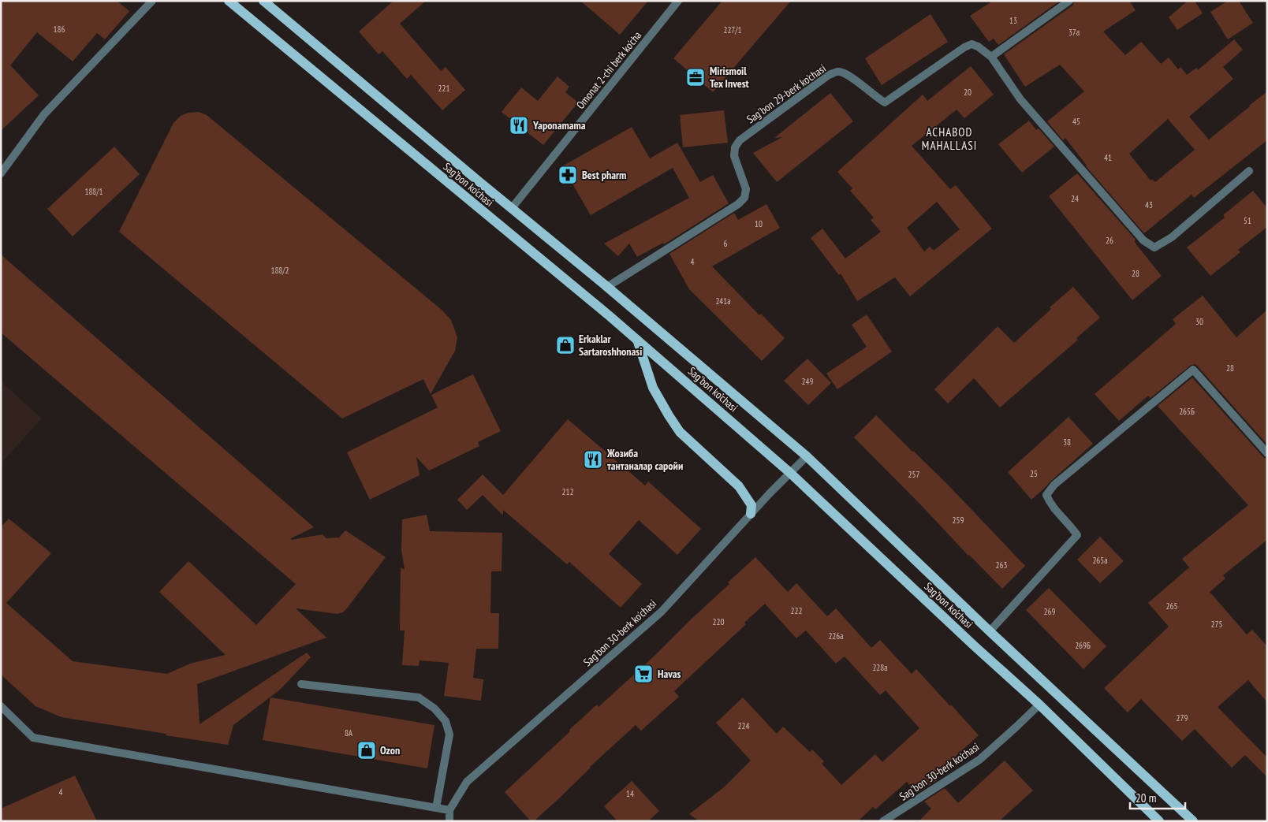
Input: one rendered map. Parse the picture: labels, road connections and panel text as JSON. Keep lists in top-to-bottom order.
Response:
{
  "streets": {
    "main road": ["Sag’bon ko’chasi"],
    "street": ["Omonat 2-chi berk ko'cha", "Sag'bon 29-berk ko'chasi", "Sag'bon 30-berk ko'chasi"]
  },
  "crossings": [
    ["Omonat 2-chi berk ko'cha", "Sag’bon ko’chasi"],
    ["Sag'bon 29-berk ko'chasi", "Sag’bon ko’chasi"],
    ["Sag’bon ko’chasi", "Sag'bon 30-berk ko'chasi"]
  ],
  "districts": ["ACHABOD MAHALLASI"],
  "places": {
    "office": ["Mirismoil Tex Invest"],
    "restaurant": ["Yaponamama", "Жозиба тантаналар саройи"],
    "pharmacy": ["Best pharm"],
    "shop": ["Erkaklar Sartaroshhonasi", "Ozon"],
    "supermarket": ["Havas"]
  },
  "house_numbers": [
    "13",
    "186",
    "227/1",
    "37a",
    "221",
    "20",
    "45",
    "41",
    "188/1",
    "24",
    "43",
    "51",
    "10",
    "26",
    "6",
    "4",
    "188/2",
    "28",
    "241а",
    "30",
    "28",
    "249",
    "265Б",
    "38",
    "25",
    "257",
    "212",
    "259",
    "265a",
    "263",
    "265",
    "222",
    "269",
    "220",
    "275",
    "226a",
    "269Б",
    "228a",
    "279",
    "224",
    "8A",
    "4",
    "14"
  ],
  "scale_bar": "20 m"
}
